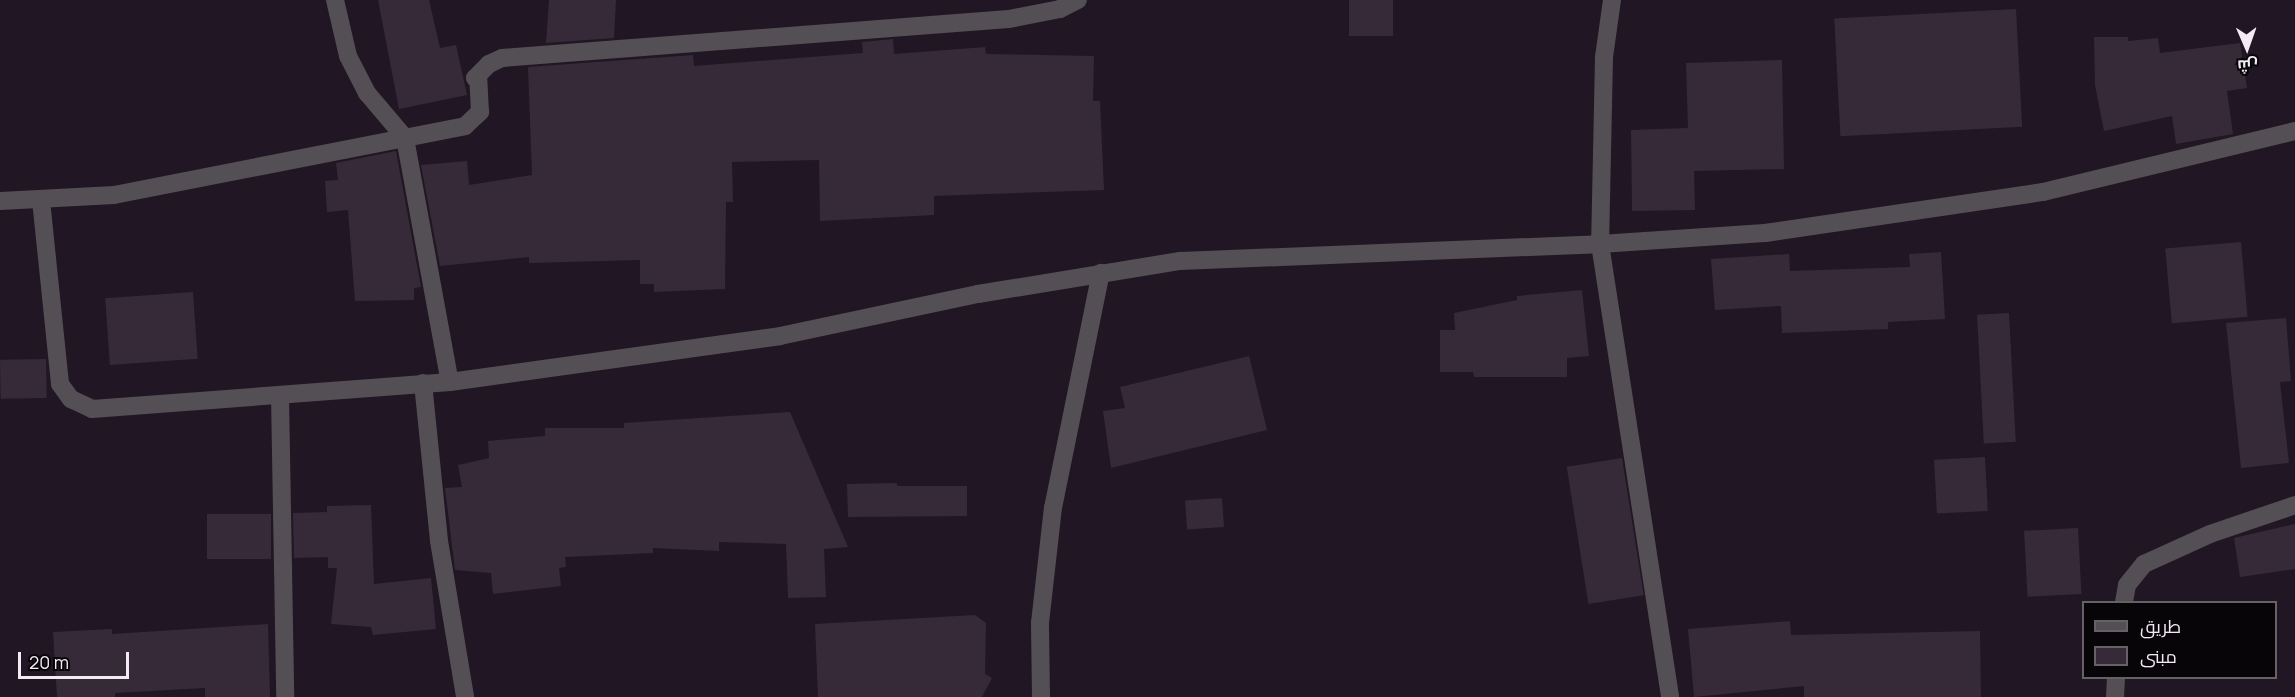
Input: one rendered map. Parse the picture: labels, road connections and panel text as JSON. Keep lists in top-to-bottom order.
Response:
{
  "legend": ["طريق", "مبنى"],
  "scale_bar": "20 m",
  "north": "bottom"
}
